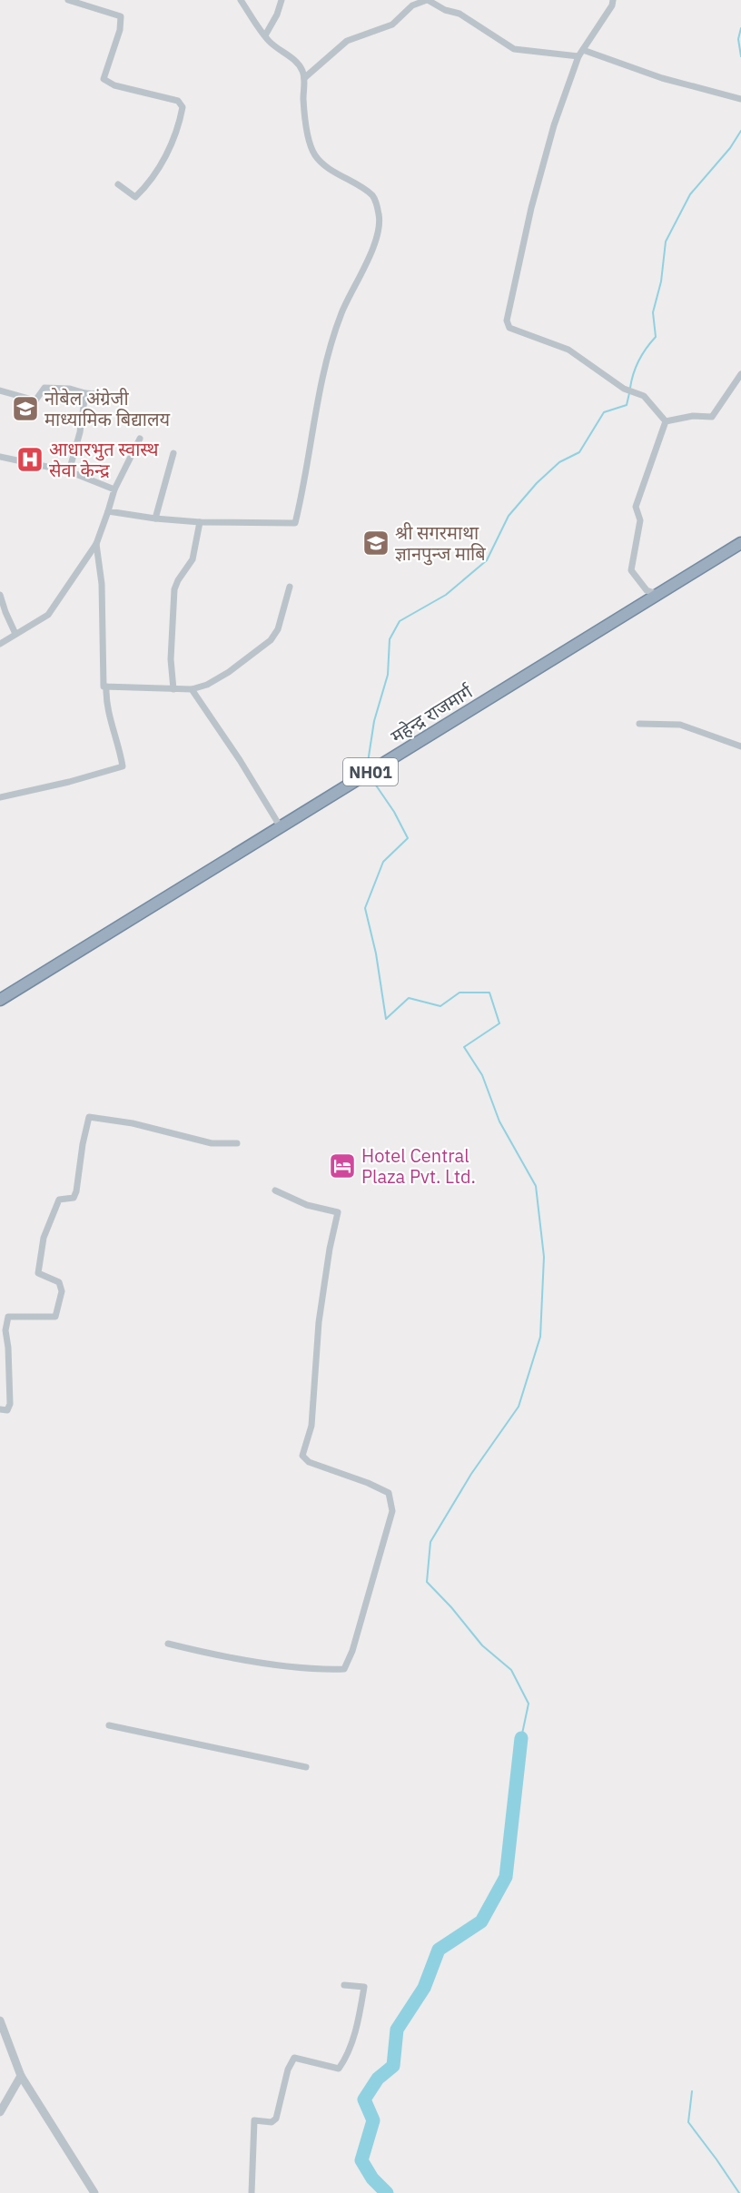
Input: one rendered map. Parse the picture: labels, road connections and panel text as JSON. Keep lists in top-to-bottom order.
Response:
{
  "streets": {
    "highway": ["महेन्द्र राजमार्ग", "NH01"]
  },
  "places": {
    "school or university": ["नोबेल अंग्रेजी माध्यामिक बिद्यालय", "श्री सगरमाथा ज्ञानपुन्ज माबि"],
    "hospital": ["आधारभुत स्वास्थ सेवा केन्द्र"],
    "hotel": ["Hotel Central Plaza Pvt. Ltd."]
  }
}
